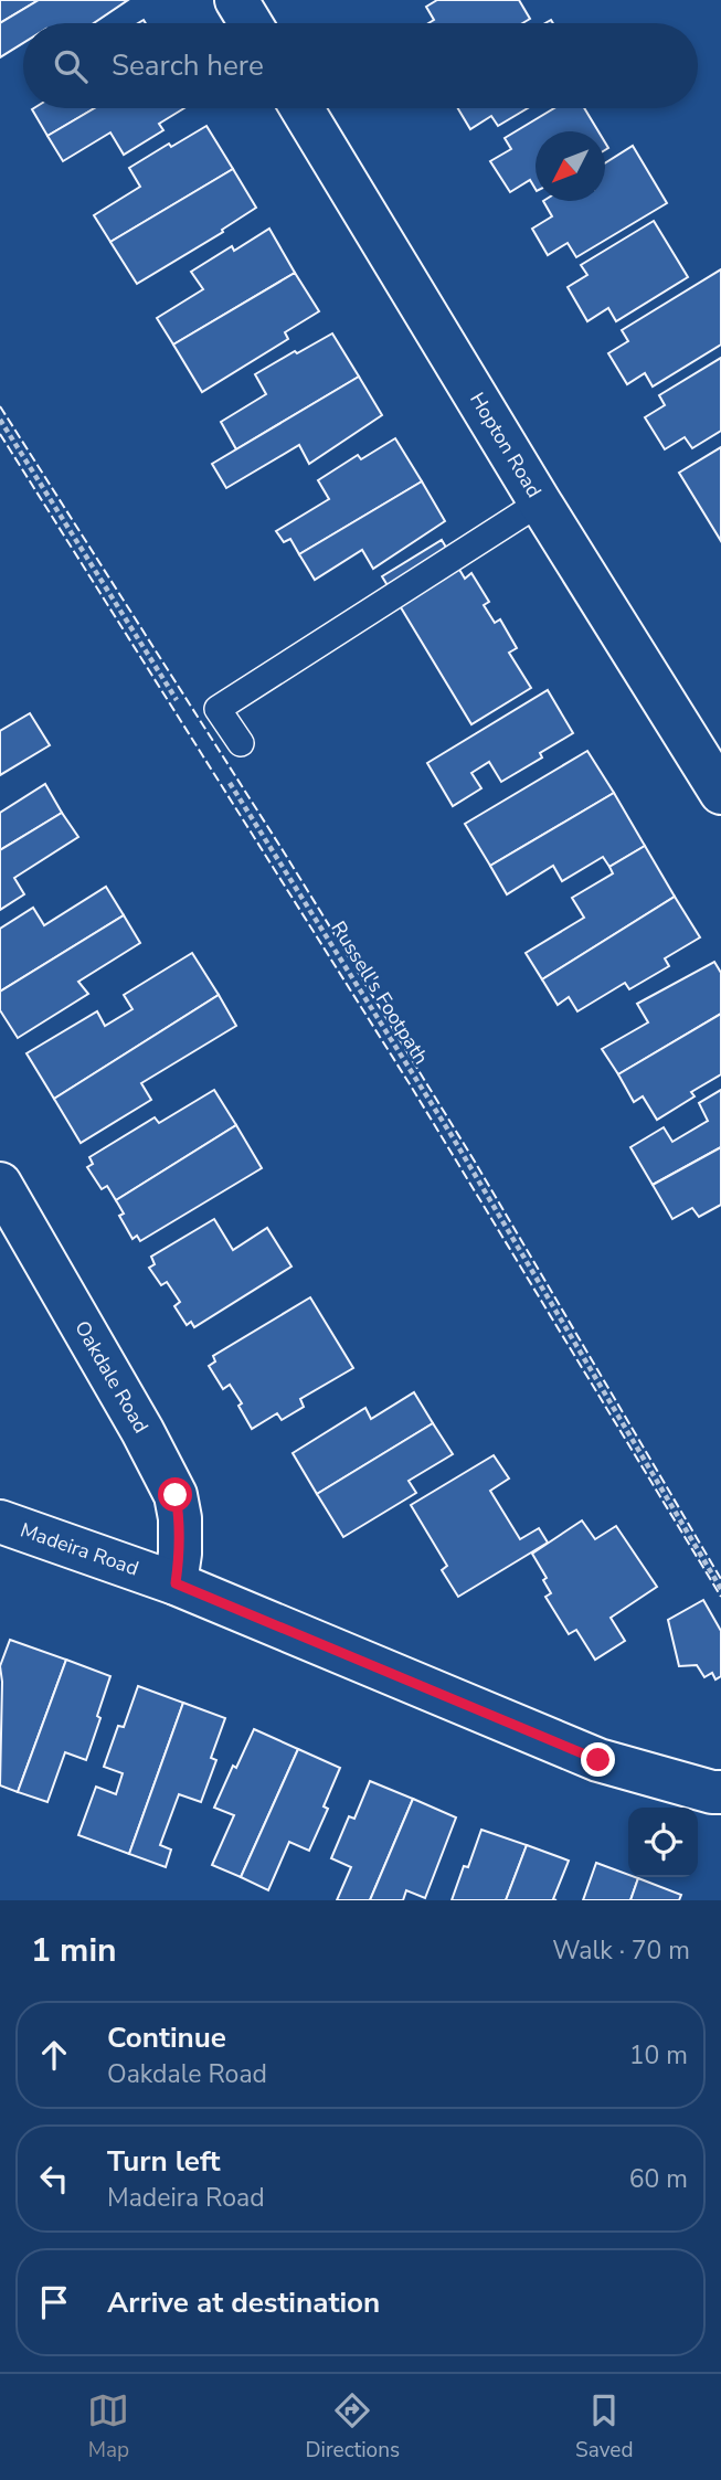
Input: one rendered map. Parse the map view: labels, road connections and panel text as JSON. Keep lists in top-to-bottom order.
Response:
{
  "streets": {
    "street": ["Hopton Road", "Oakdale Road", "Madeira Road"],
    "path": ["Russell's Footpath"]
  },
  "crossings": [
    ["Oakdale Road", "Madeira Road"]
  ],
  "north": "bottom left",
  "page": {
    "search": "Search here",
    "heading": ["1 min", "Walk · 70 m"],
    "list": [
      ["Continue", "Oakdale Road", "10 m"],
      ["Turn left", "Madeira Road", "60 m"],
      "Arrive at destination"
    ],
    "nav": ["Map", "Directions", "Saved"]
  }
}
